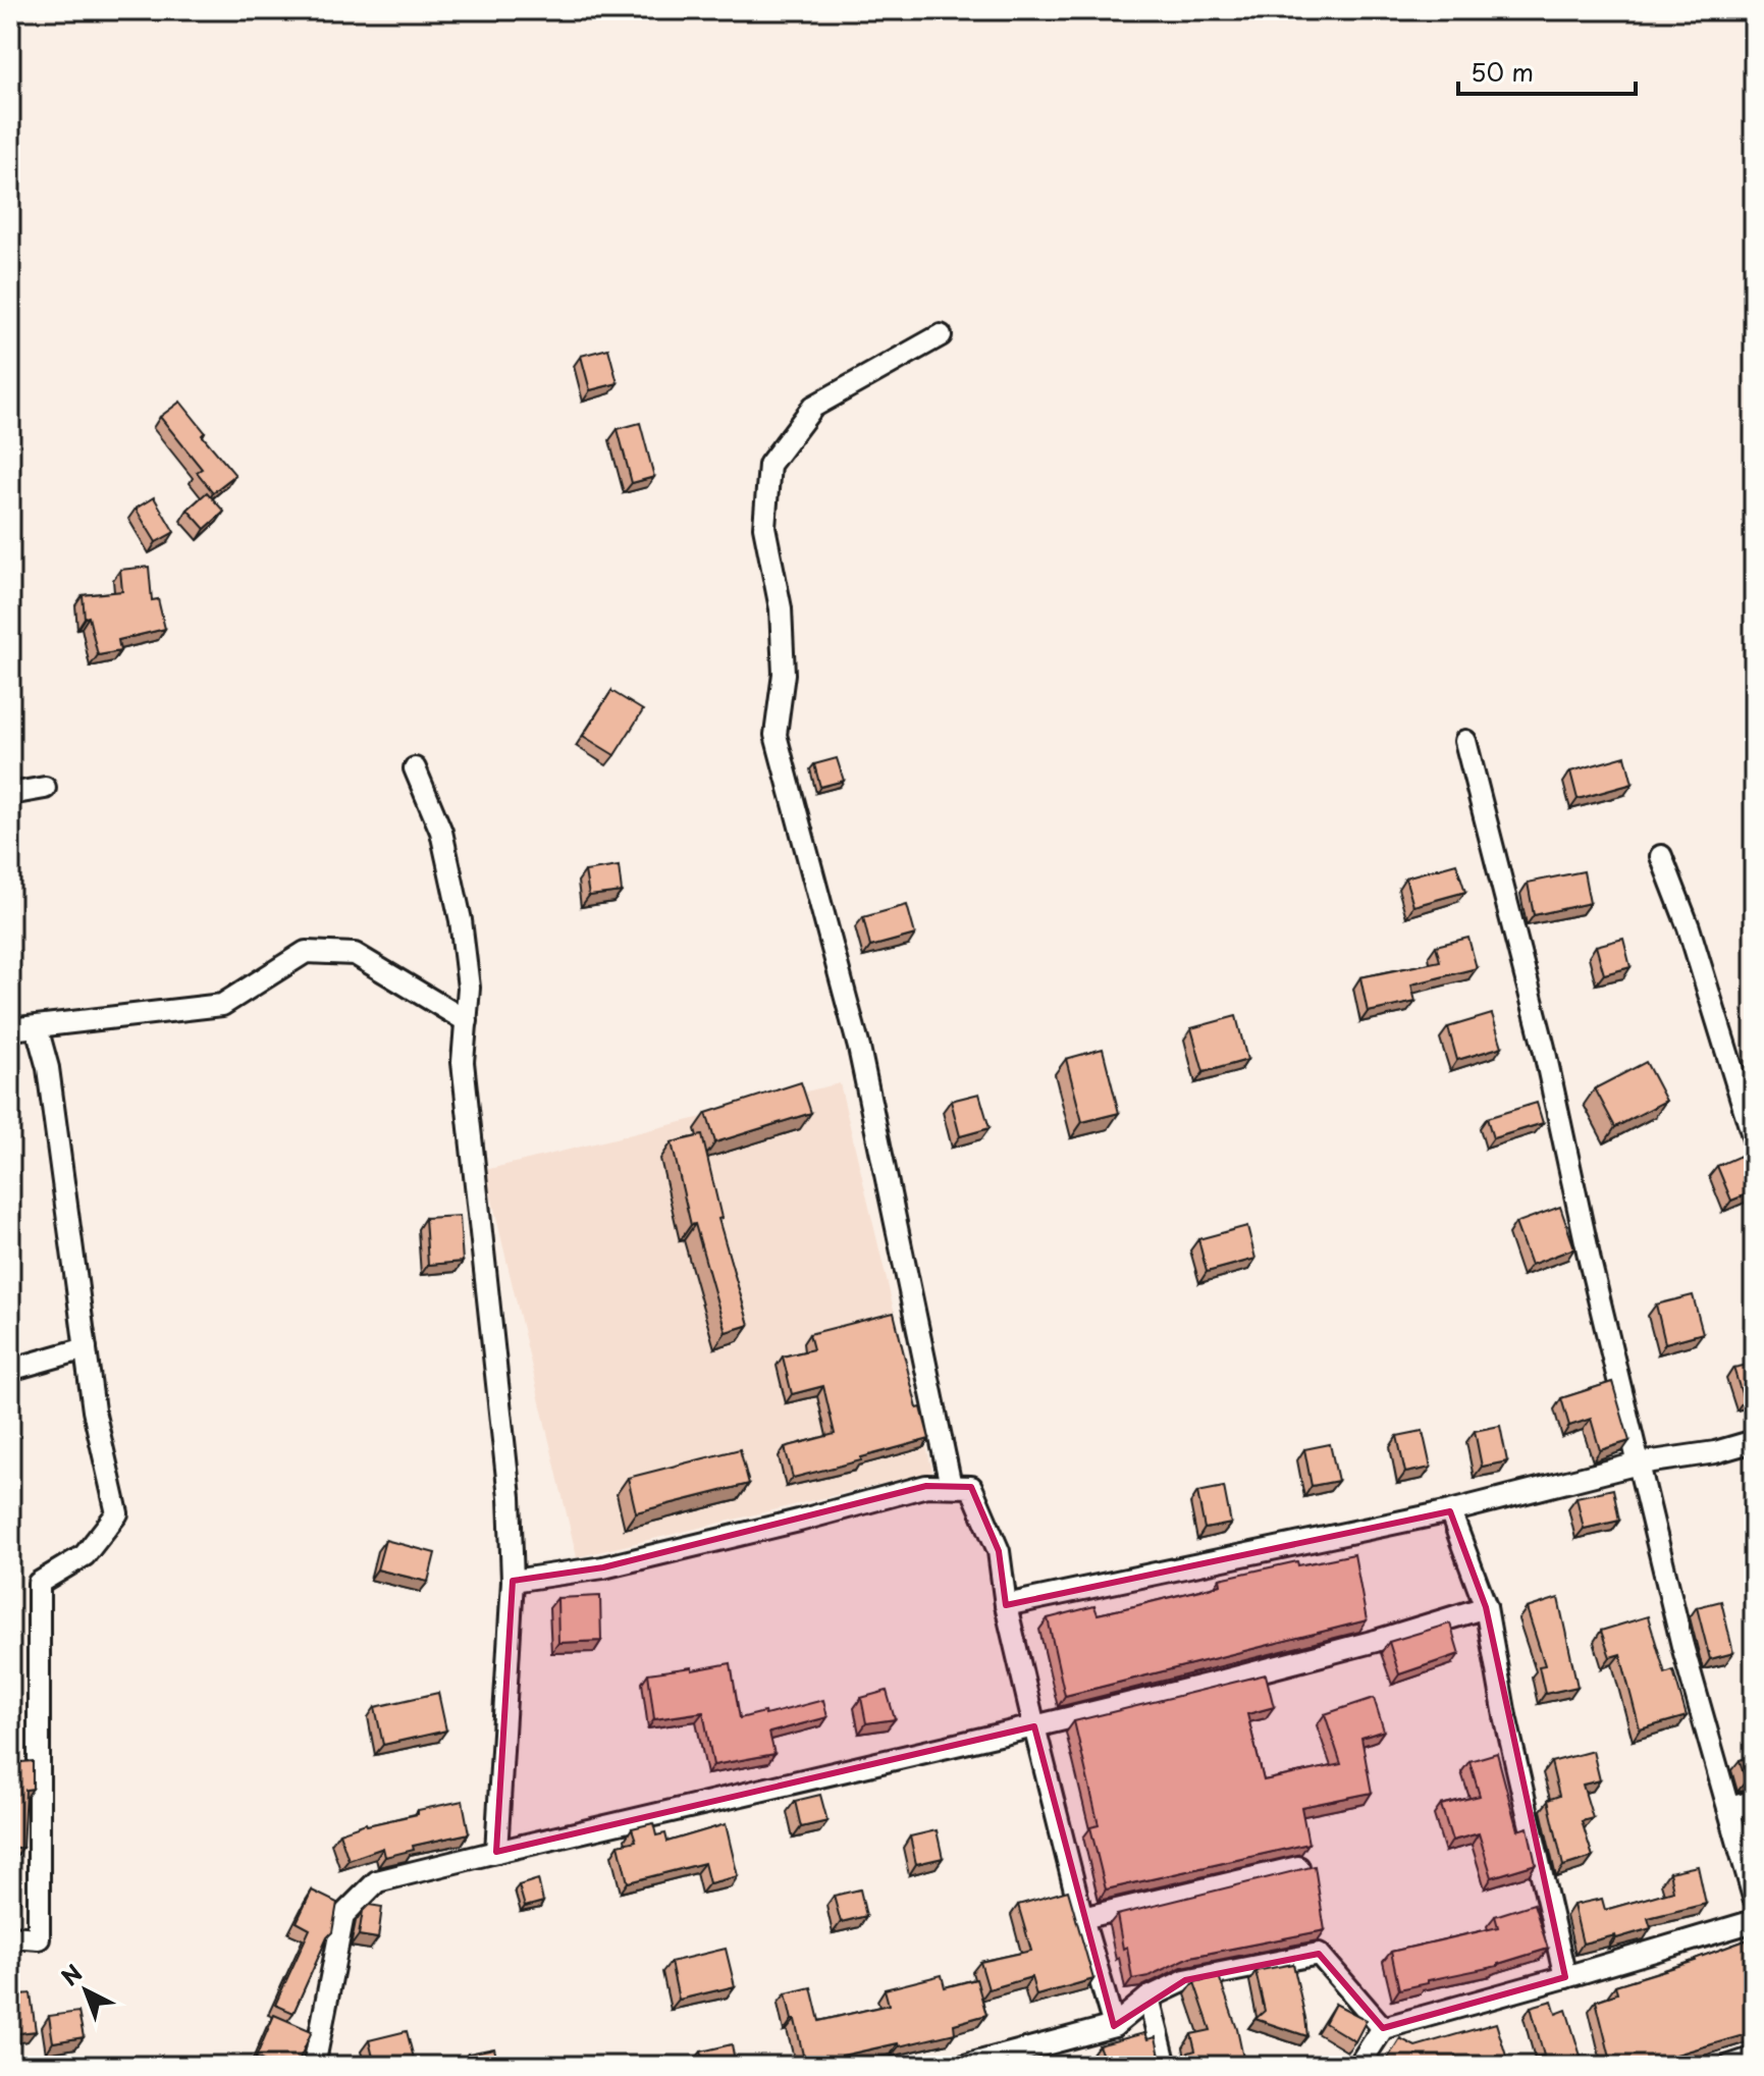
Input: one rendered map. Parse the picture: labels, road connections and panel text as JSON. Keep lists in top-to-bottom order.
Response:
{
  "scale_bar": "50 m",
  "north": "top left"
}
